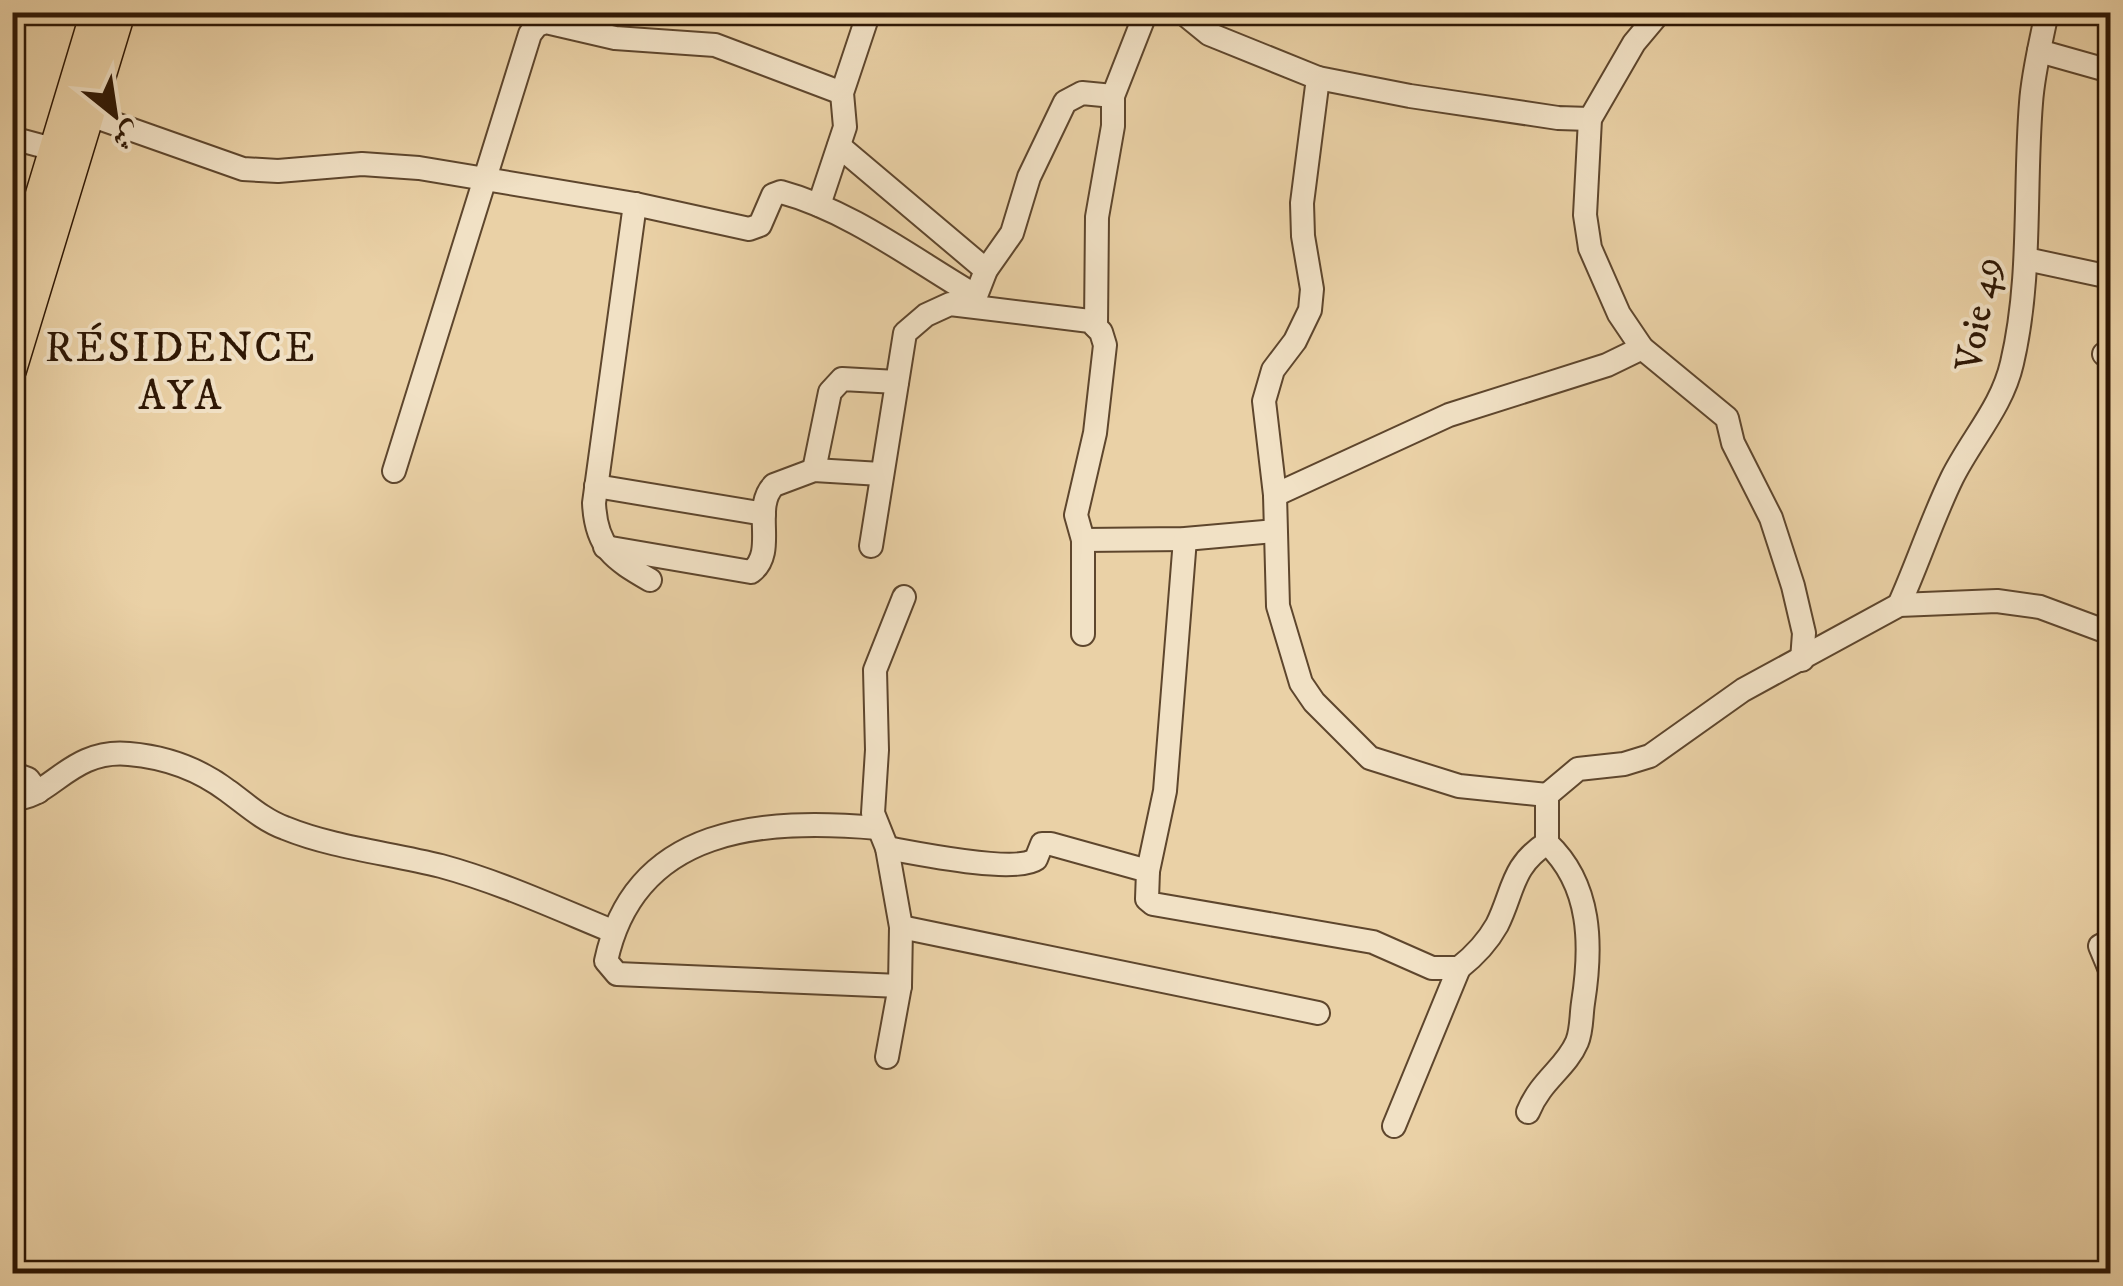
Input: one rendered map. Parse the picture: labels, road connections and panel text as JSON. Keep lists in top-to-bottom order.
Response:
{
  "streets": {
    "street": ["Voie 49"]
  },
  "districts": ["RÉSIDENCE AYA"],
  "north": "bottom right"
}
